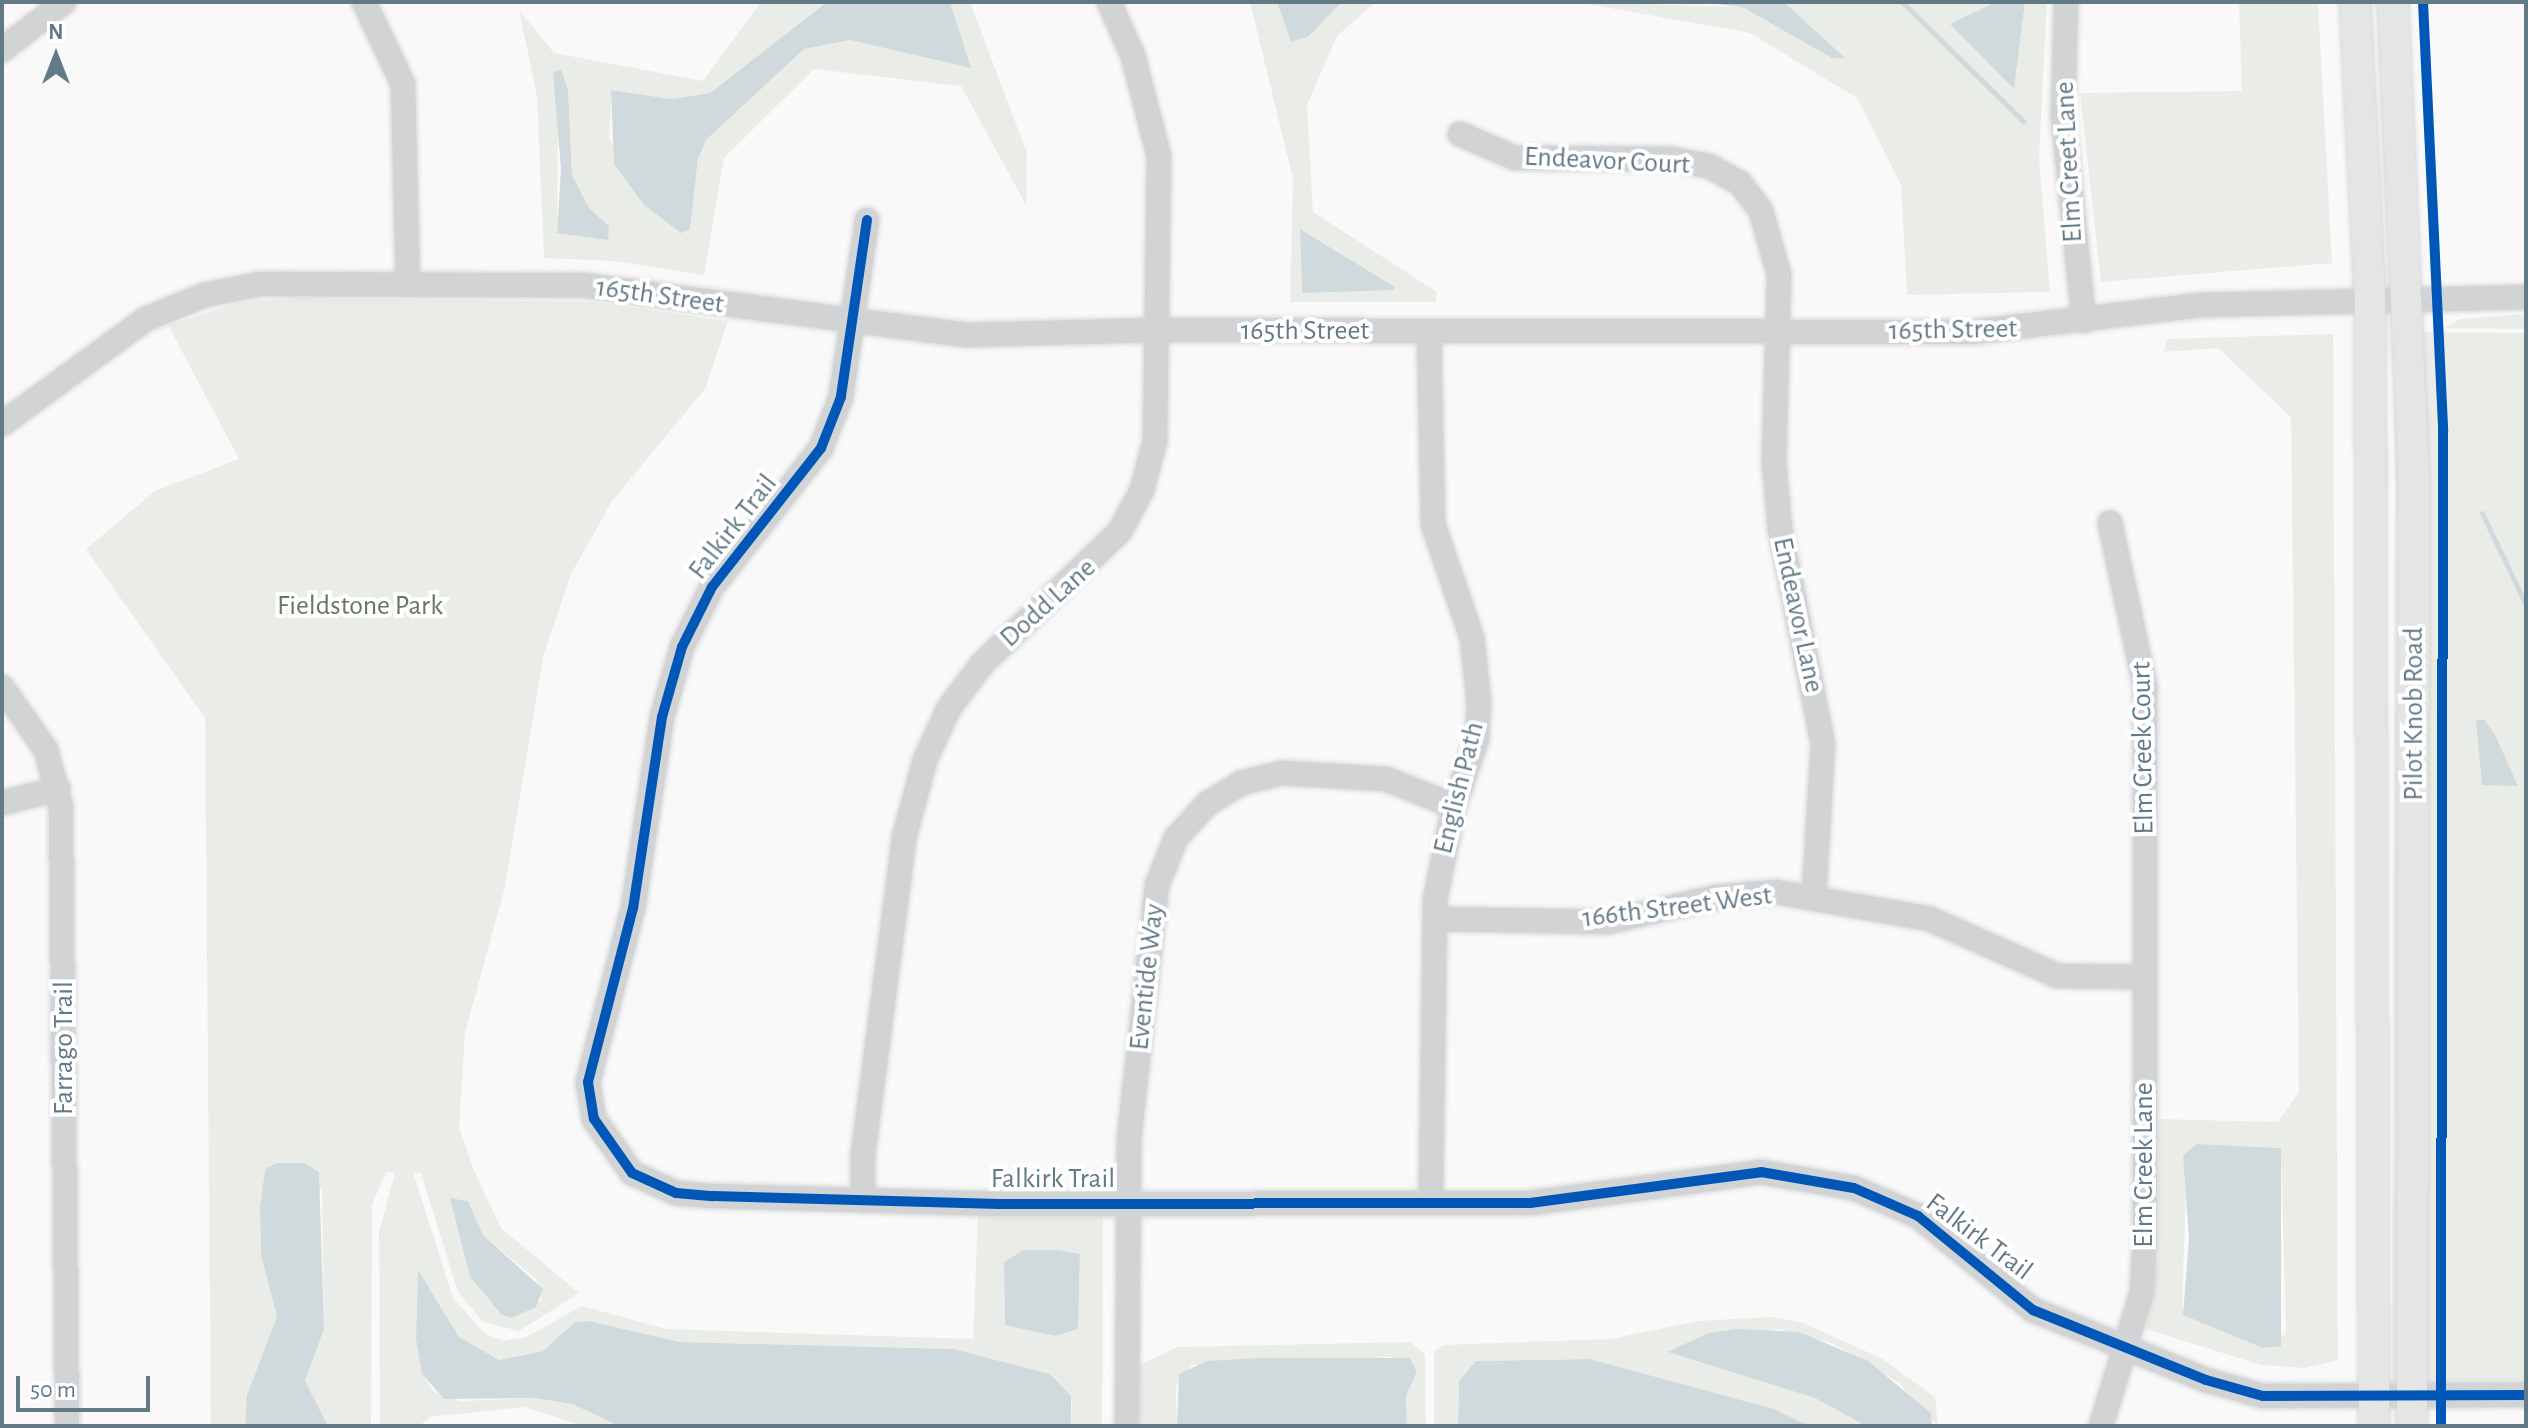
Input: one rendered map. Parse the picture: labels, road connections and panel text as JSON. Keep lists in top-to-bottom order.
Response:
{
  "streets": {
    "main road": ["Pilot Knob Road"],
    "street": [
      "Endeavor Court",
      "Elm Creet Lane",
      "165th Street",
      "Falkirk Trail",
      "Dodd Lane",
      "Endeavor Lane",
      "Elm Creek Court",
      "English Path",
      "166th Street West",
      "Eventide Way",
      "Farrago Trail",
      "Elm Creek Lane"
    ]
  },
  "crossings": [
    ["Endeavor Court", "165th Street"],
    ["Endeavor Court", "Endeavor Lane"],
    ["Elm Creet Lane", "165th Street"],
    ["165th Street", "Falkirk Trail"],
    ["165th Street", "Dodd Lane"],
    ["165th Street", "Endeavor Lane"],
    ["165th Street", "Pilot Knob Road"],
    ["165th Street", "English Path"],
    ["Falkirk Trail", "Dodd Lane"],
    ["Falkirk Trail", "Pilot Knob Road"],
    ["Falkirk Trail", "English Path"],
    ["Falkirk Trail", "Eventide Way"],
    ["Falkirk Trail", "Elm Creek Lane"],
    ["Endeavor Lane", "166th Street West"],
    ["Elm Creek Court", "166th Street West"],
    ["Elm Creek Court", "Elm Creek Lane"],
    ["English Path", "166th Street West"],
    ["English Path", "Eventide Way"],
    ["166th Street West", "Elm Creek Lane"]
  ],
  "parks": ["Fieldstone Park"],
  "scale_bar": "50 m",
  "north": "top"
}
